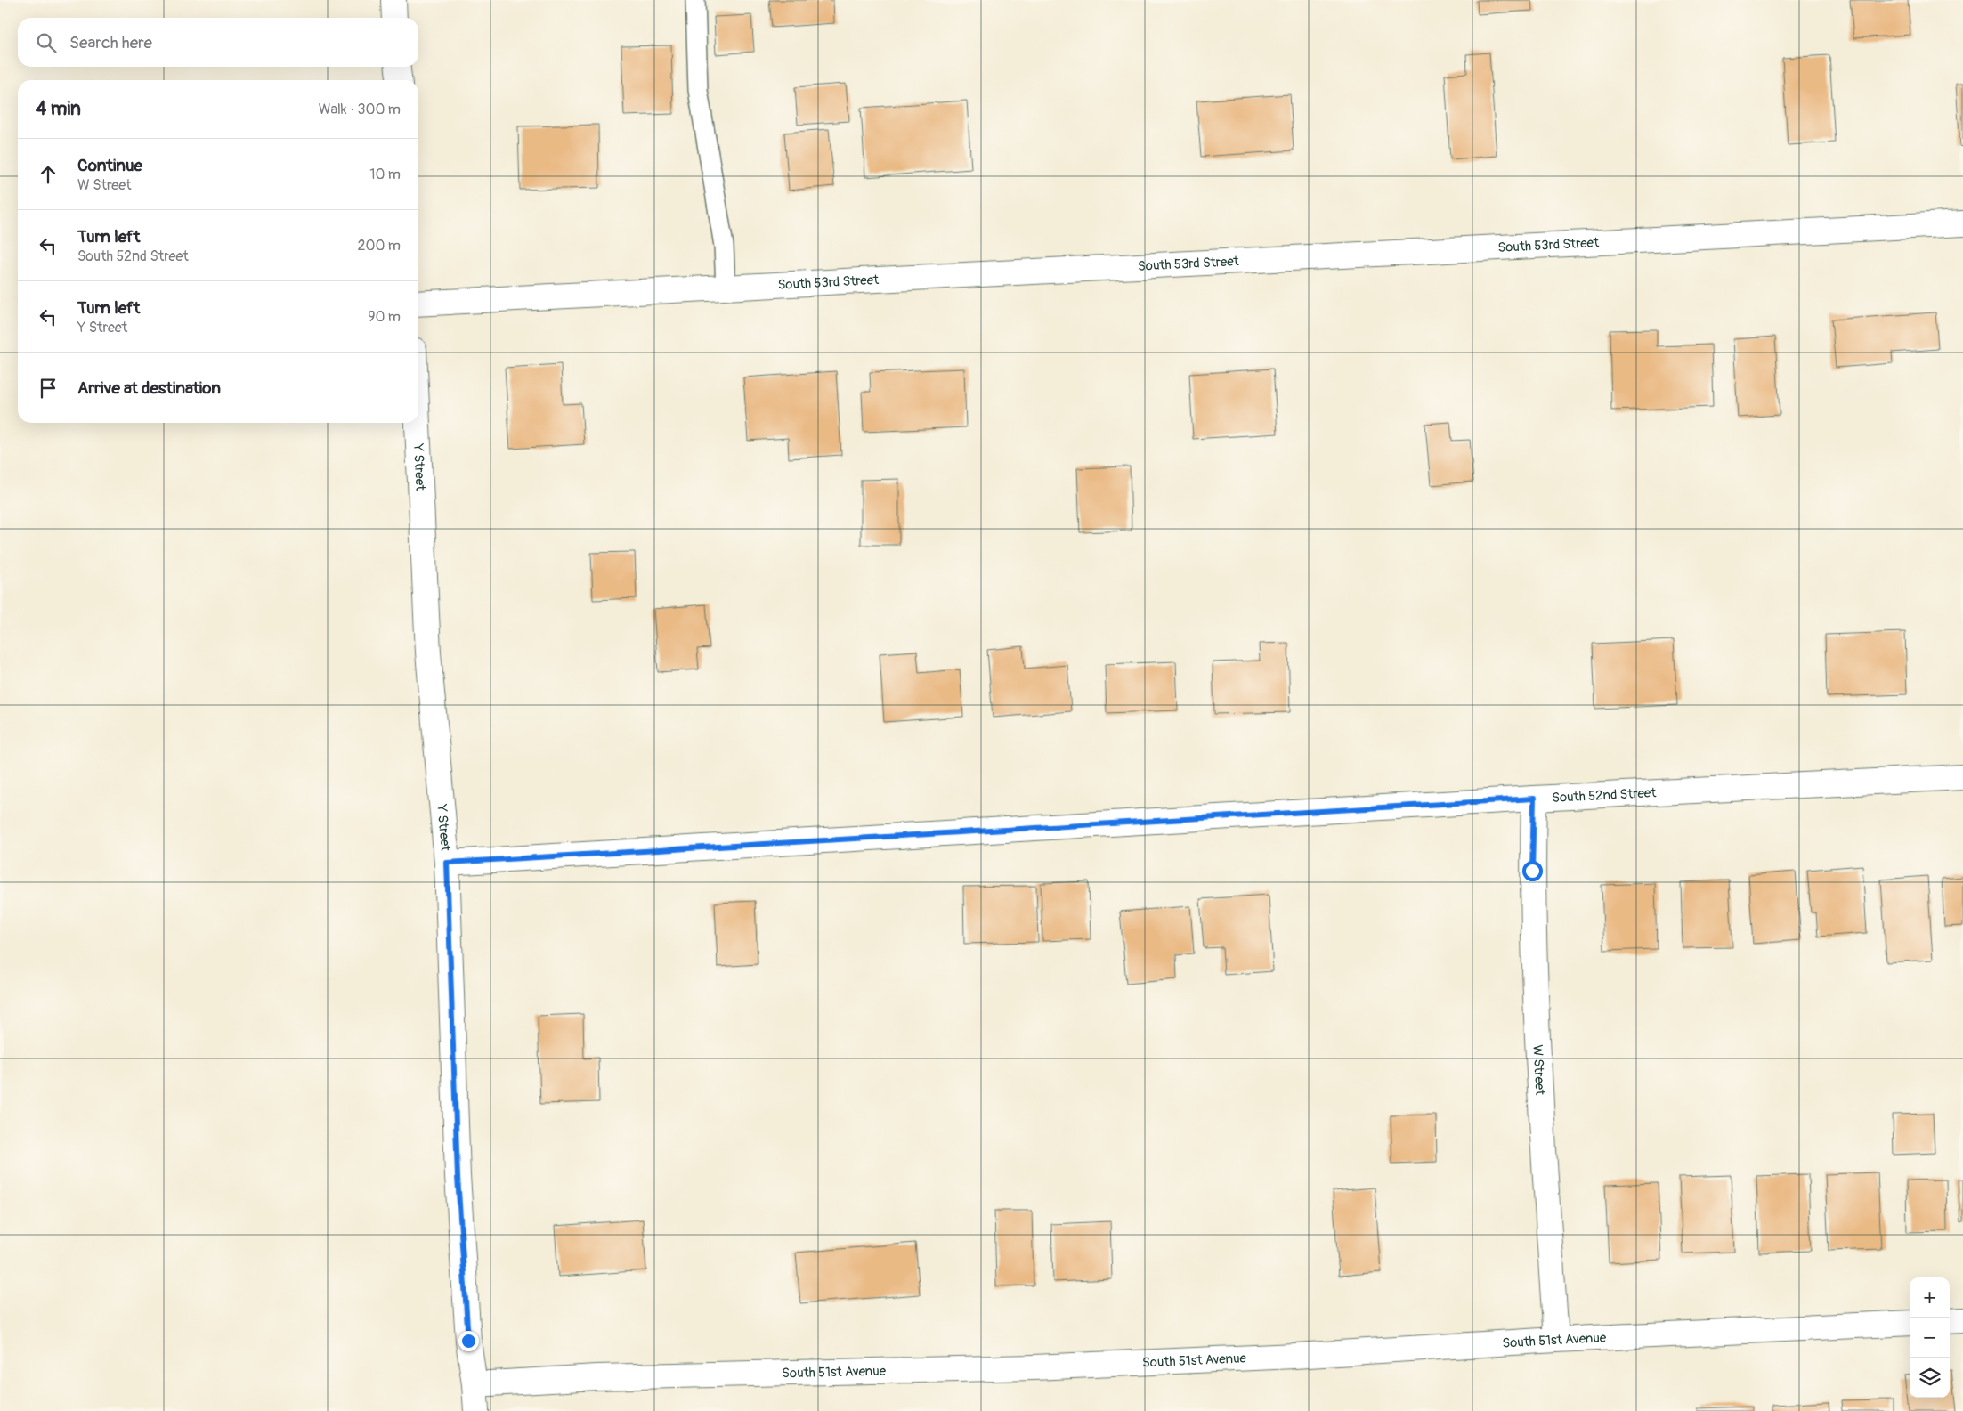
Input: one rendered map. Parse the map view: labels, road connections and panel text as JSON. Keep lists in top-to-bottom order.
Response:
{
  "streets": {
    "street": [
      "South 53rd Street",
      "Y Street",
      "South 52nd Street",
      "W Street",
      "South 51st Avenue"
    ]
  },
  "crossings": [
    ["Y Street", "South 52nd Street"],
    ["Y Street", "South 51st Avenue"],
    ["South 52nd Street", "W Street"],
    ["W Street", "South 51st Avenue"]
  ],
  "page": {
    "search": "Search here",
    "heading": ["4 min", "Walk · 300 m"],
    "list": [
      ["Continue", "W Street", "10 m"],
      ["Turn left", "South 52nd Street", "200 m"],
      ["Turn left", "Y Street", "90 m"],
      "Arrive at destination"
    ],
    "map_buttons": ["+", "−"]
  }
}
